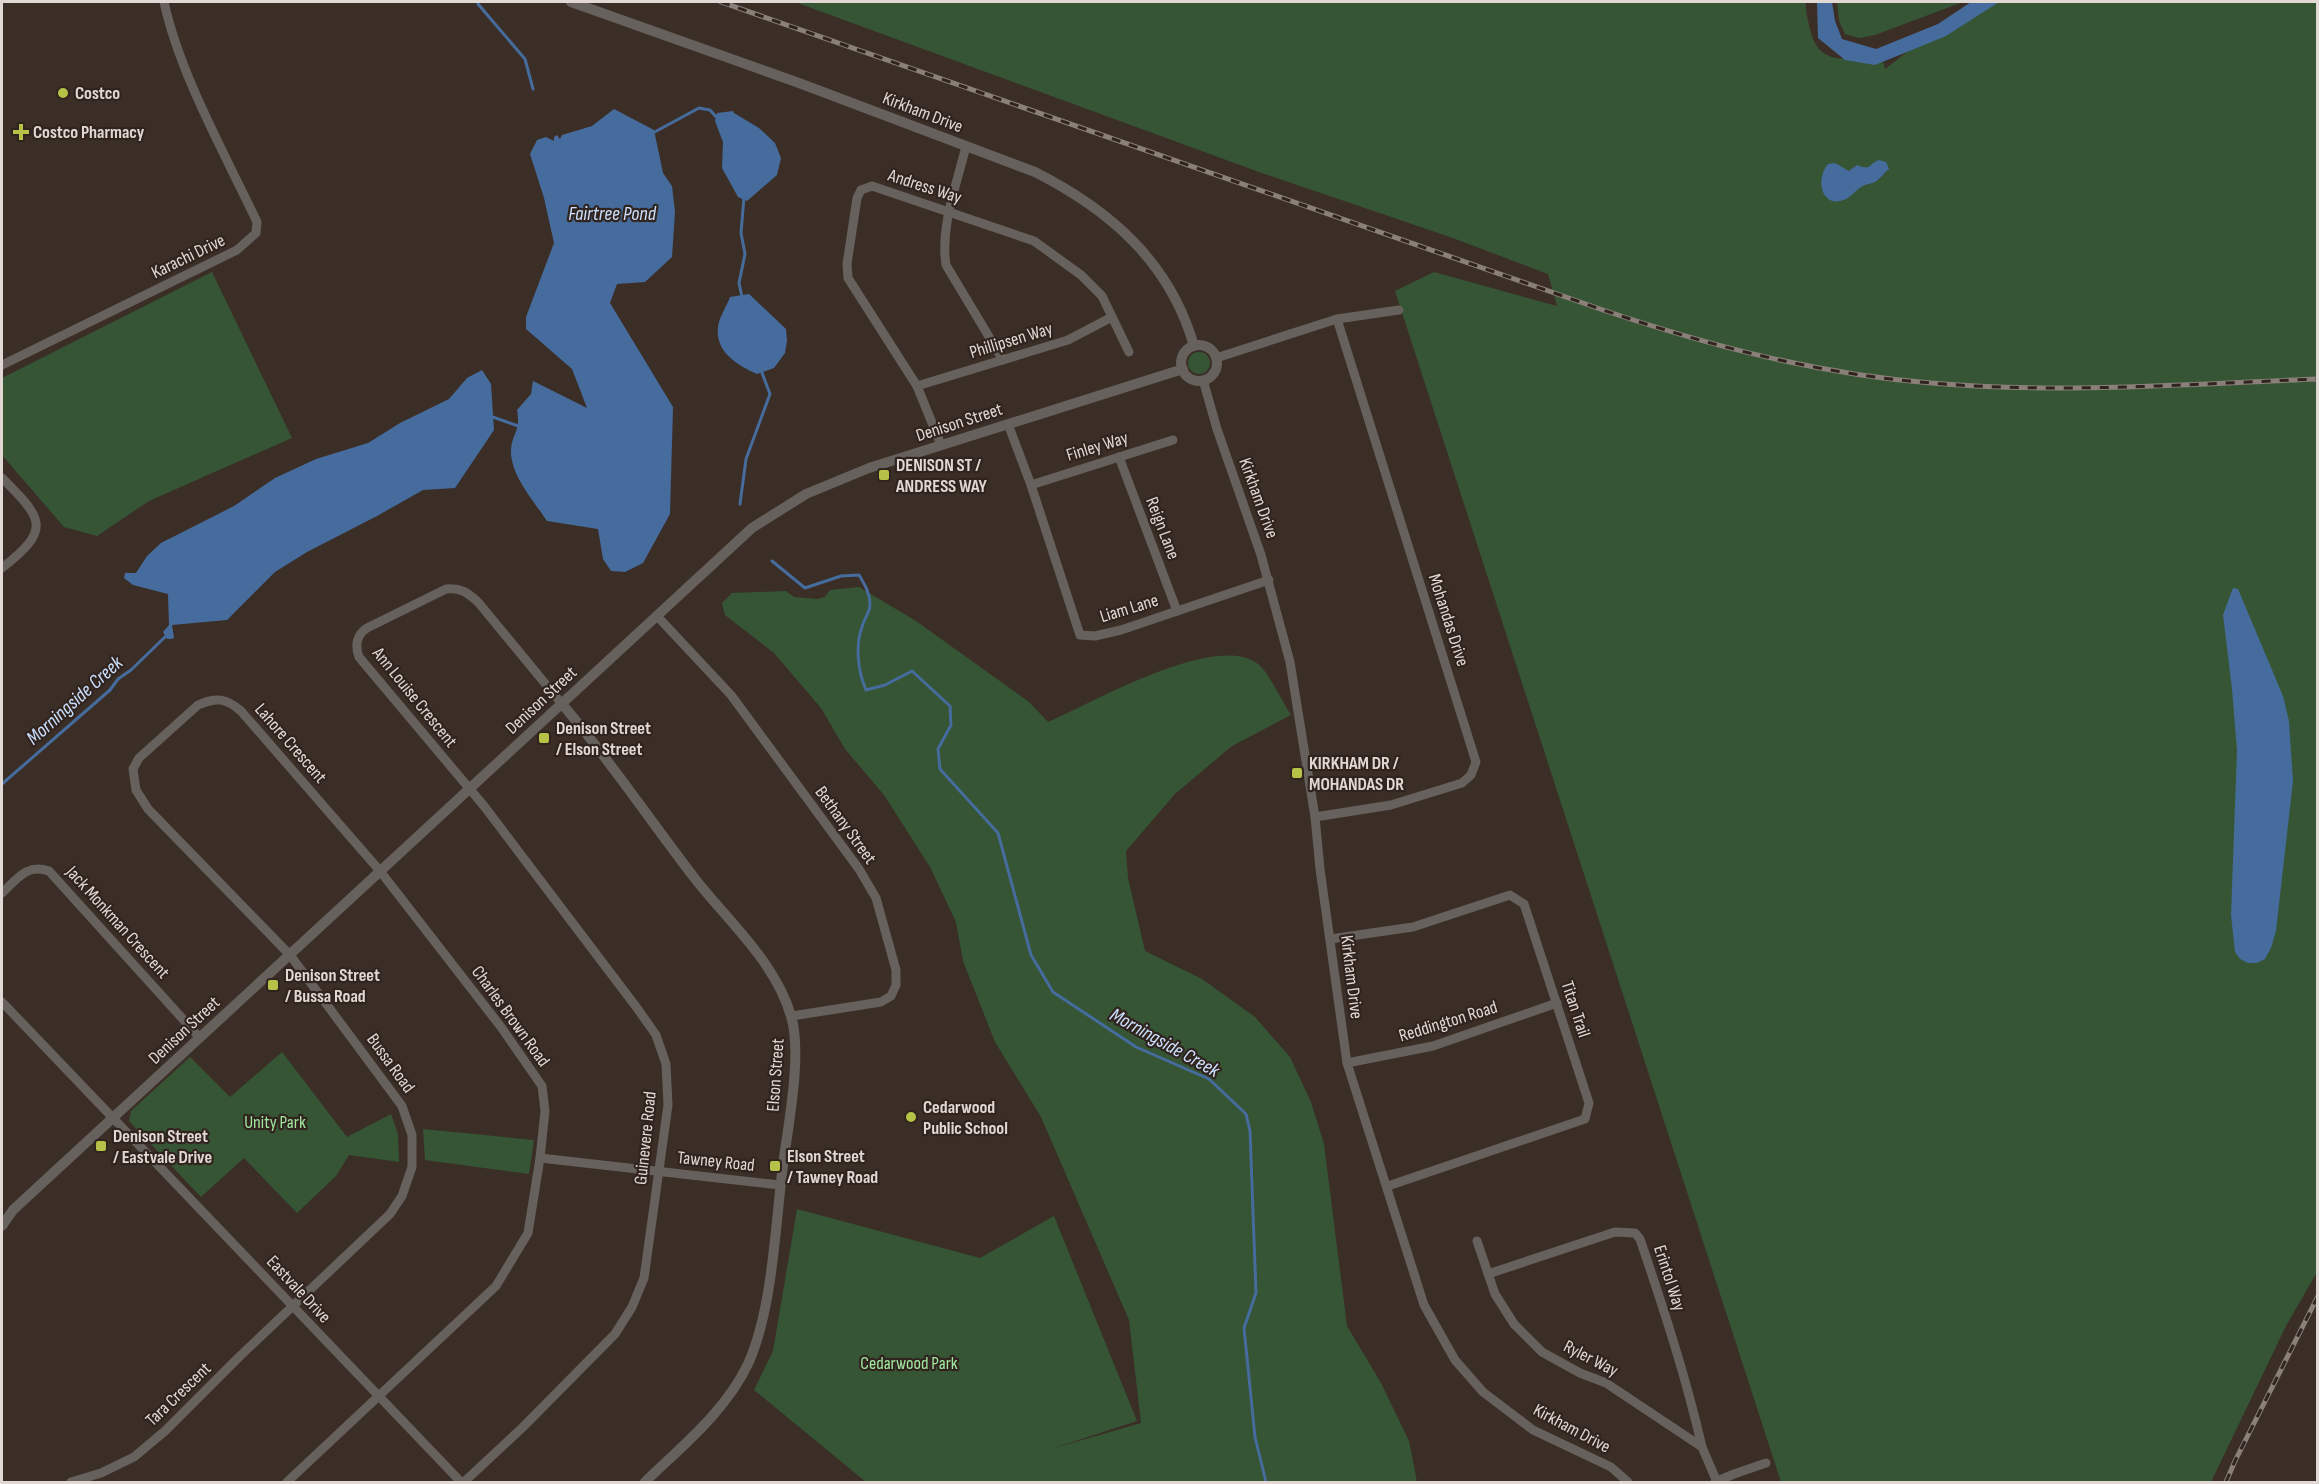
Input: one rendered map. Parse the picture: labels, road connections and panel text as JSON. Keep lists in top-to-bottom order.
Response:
{
  "streets": {
    "street": [
      "Kirkham Drive",
      "Andress Way",
      "Karachi Drive",
      "Phillipsen Way",
      "Denison Street",
      "Finley Way",
      "Reign Lane",
      "Liam Lane",
      "Mohandas Drive",
      "Ann Louise Crescent",
      "Lahore Crescent",
      "Bethany Street",
      "Jack Monkman Crescent",
      "Titan Trail",
      "Charles Brown Road",
      "Reddington Road",
      "Bussa Road",
      "Elson Street",
      "Guinevere Road",
      "Tawney Road",
      "Erintol Way",
      "Eastvale Drive",
      "Ryler Way",
      "Tara Crescent"
    ]
  },
  "crossings": [
    ["Kirkham Drive", "Denison Street"],
    ["Kirkham Drive", "Liam Lane"],
    ["Kirkham Drive", "Mohandas Drive"],
    ["Kirkham Drive", "Titan Trail"],
    ["Kirkham Drive", "Reddington Road"],
    ["Andress Way", "Phillipsen Way"],
    ["Andress Way", "Denison Street"],
    ["Denison Street", "Ann Louise Crescent"],
    ["Denison Street", "Lahore Crescent"],
    ["Denison Street", "Bethany Street"],
    ["Denison Street", "Jack Monkman Crescent"],
    ["Denison Street", "Charles Brown Road"],
    ["Denison Street", "Bussa Road"],
    ["Denison Street", "Elson Street"],
    ["Denison Street", "Guinevere Road"],
    ["Denison Street", "Eastvale Drive"],
    ["Finley Way", "Reign Lane"],
    ["Finley Way", "Liam Lane"],
    ["Reign Lane", "Liam Lane"],
    ["Ann Louise Crescent", "Elson Street"],
    ["Ann Louise Crescent", "Guinevere Road"],
    ["Lahore Crescent", "Charles Brown Road"],
    ["Lahore Crescent", "Bussa Road"],
    ["Bethany Street", "Elson Street"],
    ["Titan Trail", "Reddington Road"],
    ["Charles Brown Road", "Tawney Road"],
    ["Charles Brown Road", "Eastvale Drive"],
    ["Bussa Road", "Eastvale Drive"],
    ["Bussa Road", "Tara Crescent"],
    ["Elson Street", "Tawney Road"],
    ["Guinevere Road", "Tawney Road"],
    ["Guinevere Road", "Eastvale Drive"],
    ["Erintol Way", "Ryler Way"],
    ["Eastvale Drive", "Tara Crescent"]
  ],
  "water": ["Fairtree Pond", "Morningside Creek"],
  "parks": ["Unity Park", "Cedarwood Park"],
  "places": {
    "other": ["Costco", "Cedarwood Public School"],
    "health": ["Costco Pharmacy"],
    "transit": [
      "DENISON ST / ANDRESS WAY",
      "Denison Street / Elson Street",
      "KIRKHAM DR / MOHANDAS DR",
      "Denison Street / Bussa Road",
      "Denison Street / Eastvale Drive",
      "Elson Street / Tawney Road"
    ]
  }
}
